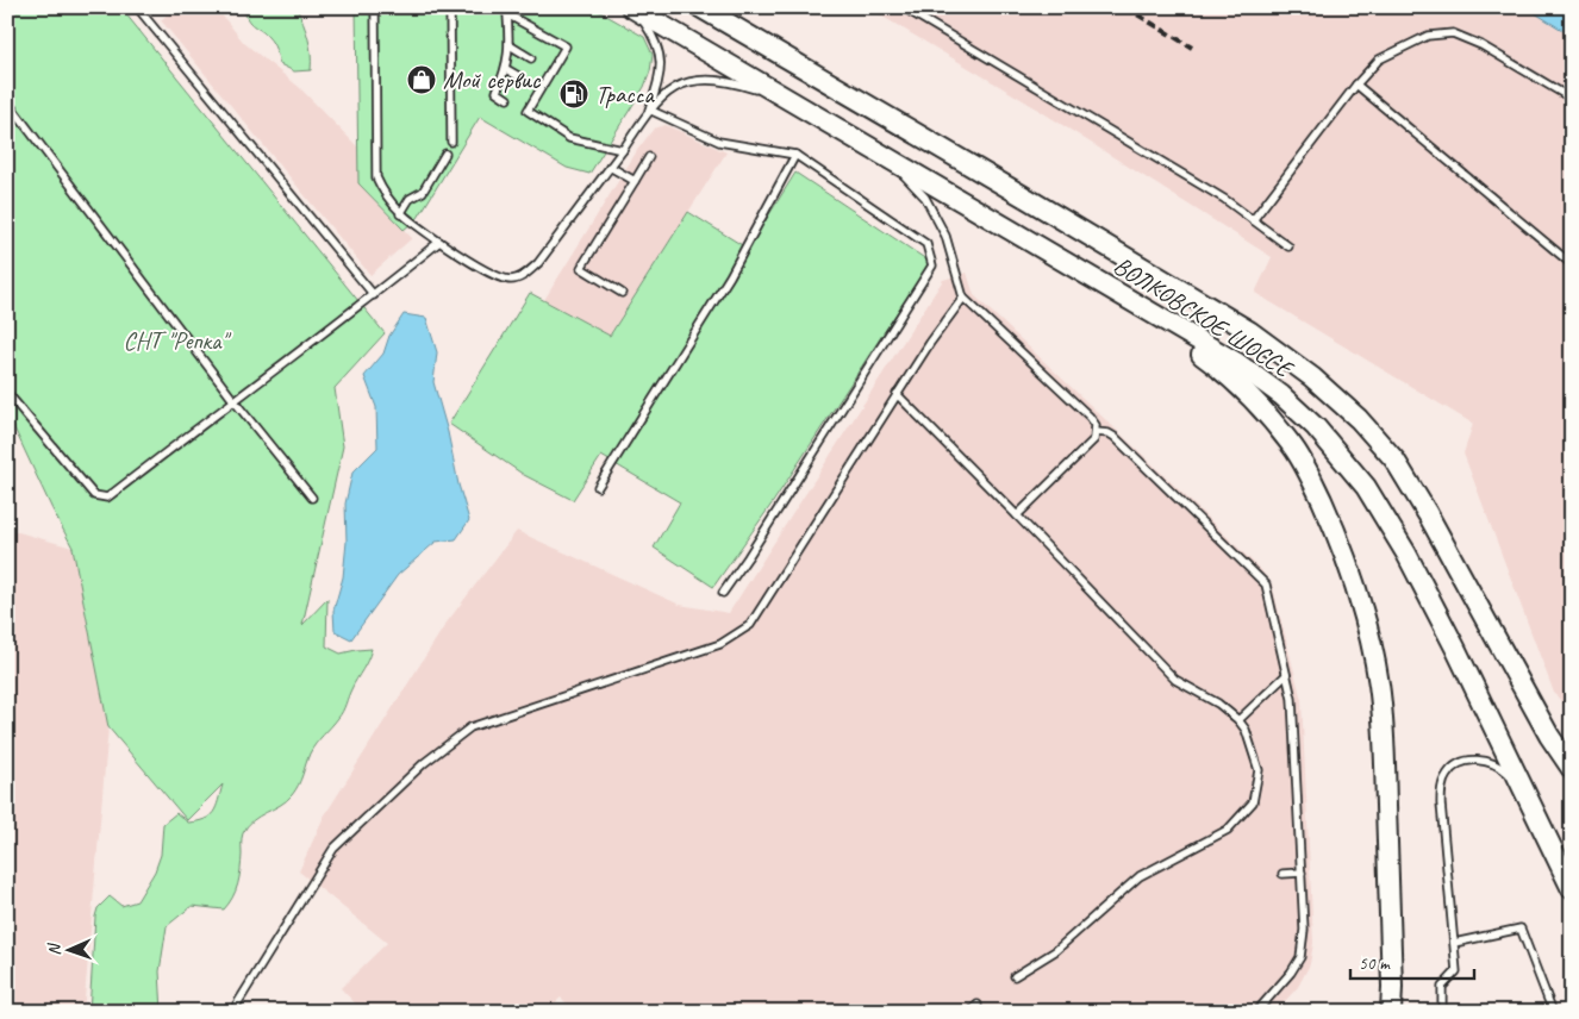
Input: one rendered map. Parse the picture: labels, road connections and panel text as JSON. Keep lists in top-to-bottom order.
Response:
{
  "streets": {
    "main road": ["ВОЛКОВСКОЕ ШОССЕ"]
  },
  "parks": ["СНТ \"Репка\""],
  "places": {
    "shop": ["Мой сервис"],
    "fuel station": ["Трасса"]
  },
  "scale_bar": "50 m",
  "north": "left"
}
